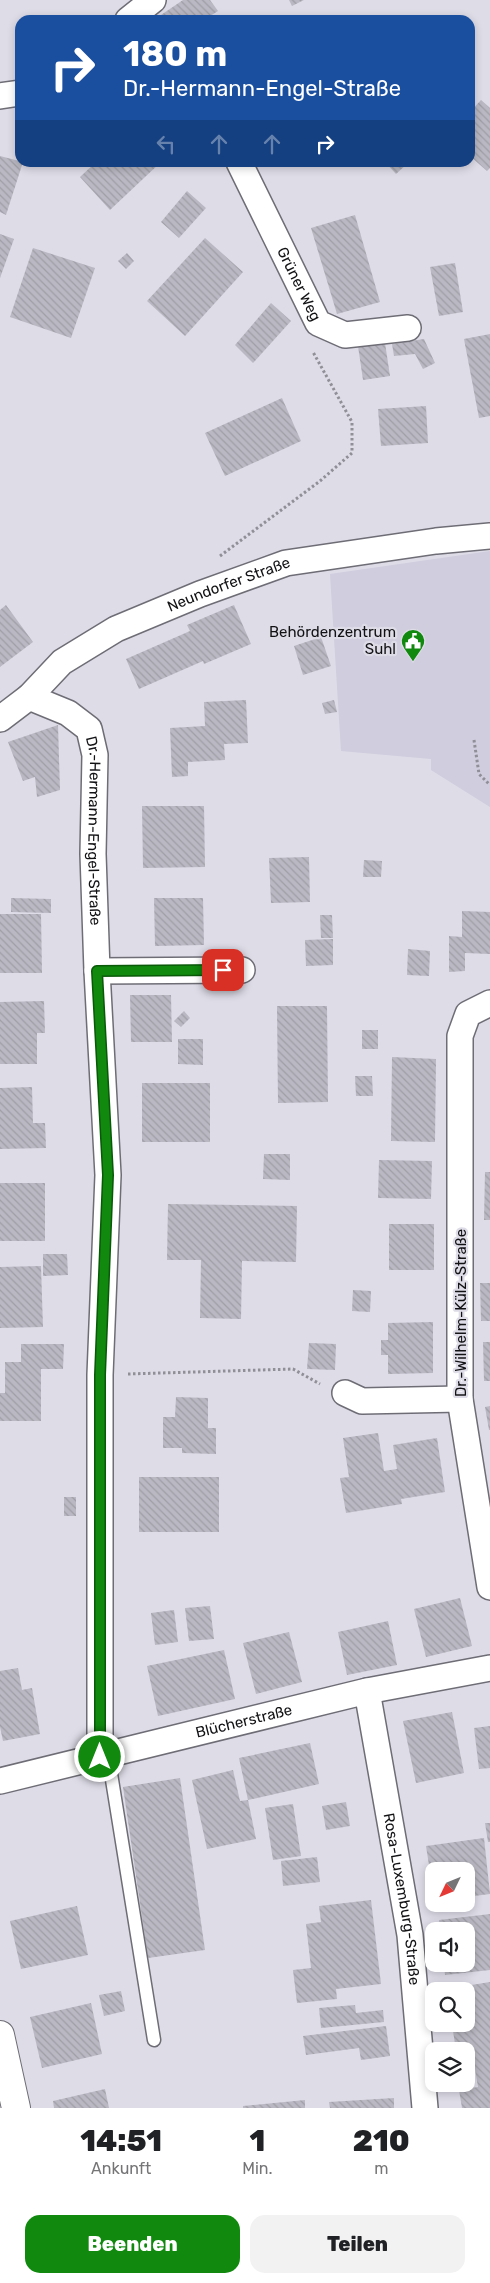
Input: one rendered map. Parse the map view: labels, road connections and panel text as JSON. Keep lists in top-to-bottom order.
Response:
{
  "streets": {
    "street": [
      "Grüner Weg",
      "Neundorfer Straße",
      "Dr.-Hermann-Engel-Straße",
      "Dr.-Wilhelm-Külz-Straße",
      "Blücherstraße",
      "Rosa-Luxemburg-Straße"
    ]
  },
  "crossings": [
    ["Neundorfer Straße", "Dr.-Hermann-Engel-Straße"],
    ["Dr.-Hermann-Engel-Straße", "Blücherstraße"],
    ["Blücherstraße", "Rosa-Luxemburg-Straße"]
  ],
  "places": {
    "public building": ["Behördenzentrum Suhl"]
  },
  "north": "bottom left",
  "page": {
    "turn": ["180 m", "Dr.-Hermann-Engel-Straße"],
    "eta": [
      "14:51",
      "Ankunft",
      "1",
      "Min.",
      "210",
      "m"
    ],
    "buttons": ["Beenden", "Teilen"]
  }
}
